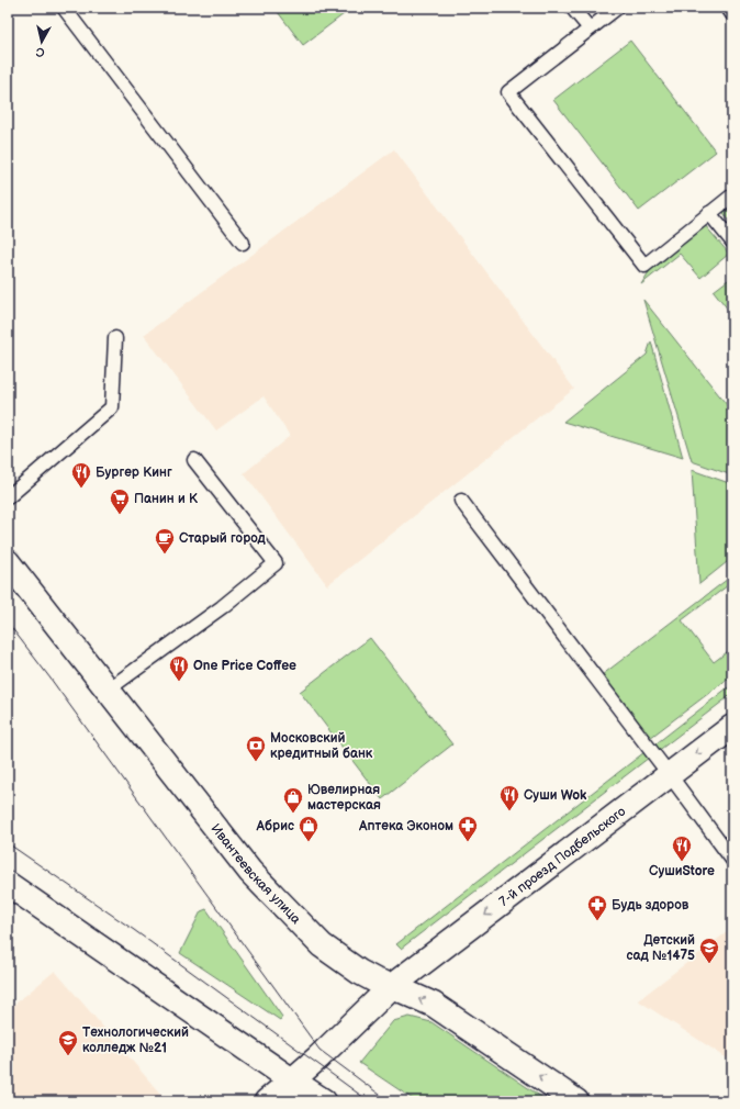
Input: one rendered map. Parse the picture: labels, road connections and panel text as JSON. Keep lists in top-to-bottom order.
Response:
{
  "streets": {
    "street": ["7-й проезд Подбельского", "Ивантеевская улица"]
  },
  "crossings": [
    ["7-й проезд Подбельского", "Ивантеевская улица"]
  ],
  "one_way": ["7-й проезд Подбельского"],
  "places": {
    "restaurant": [
      "Бургер Кинг",
      "One Price Coffee",
      "Суши Wok",
      "СушиStore"
    ],
    "supermarket": ["Панин и К"],
    "cafe": ["Старый город"],
    "bank": ["Московский кредитный банк"],
    "shop": ["Ювелирная мастерская", "Абрис"],
    "pharmacy": ["Аптека Эконом", "Будь здоров"],
    "school or university": ["Детский сад №1475", "Технологический колледж №21"]
  },
  "north": "bottom"
}
